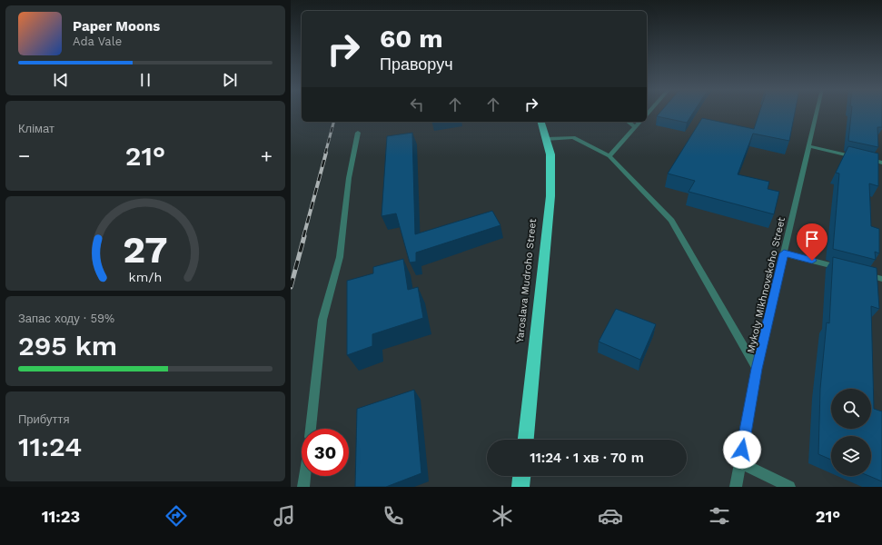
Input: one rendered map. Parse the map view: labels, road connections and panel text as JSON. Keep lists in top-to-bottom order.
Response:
{
  "streets": {
    "highway": ["Yaroslava Mudroho Street"],
    "street": ["Mykoly Mikhnovskoho Street"]
  },
  "page": {
    "turn": ["60 m", "Праворуч"],
    "song": ["Paper Moons", "Ada Vale"],
    "tile": [
      "Клімат",
      ["Запас ходу · 59%", "295 km"],
      ["Прибуття", "11:24"]
    ],
    "heat": ["−", "21°", "+"],
    "limit": "30",
    "trip": "11:24 · 1 хв · 70 m",
    "tabs": ["11:23", "21°"],
    "gauge": ["27", "km/h"]
  }
}
